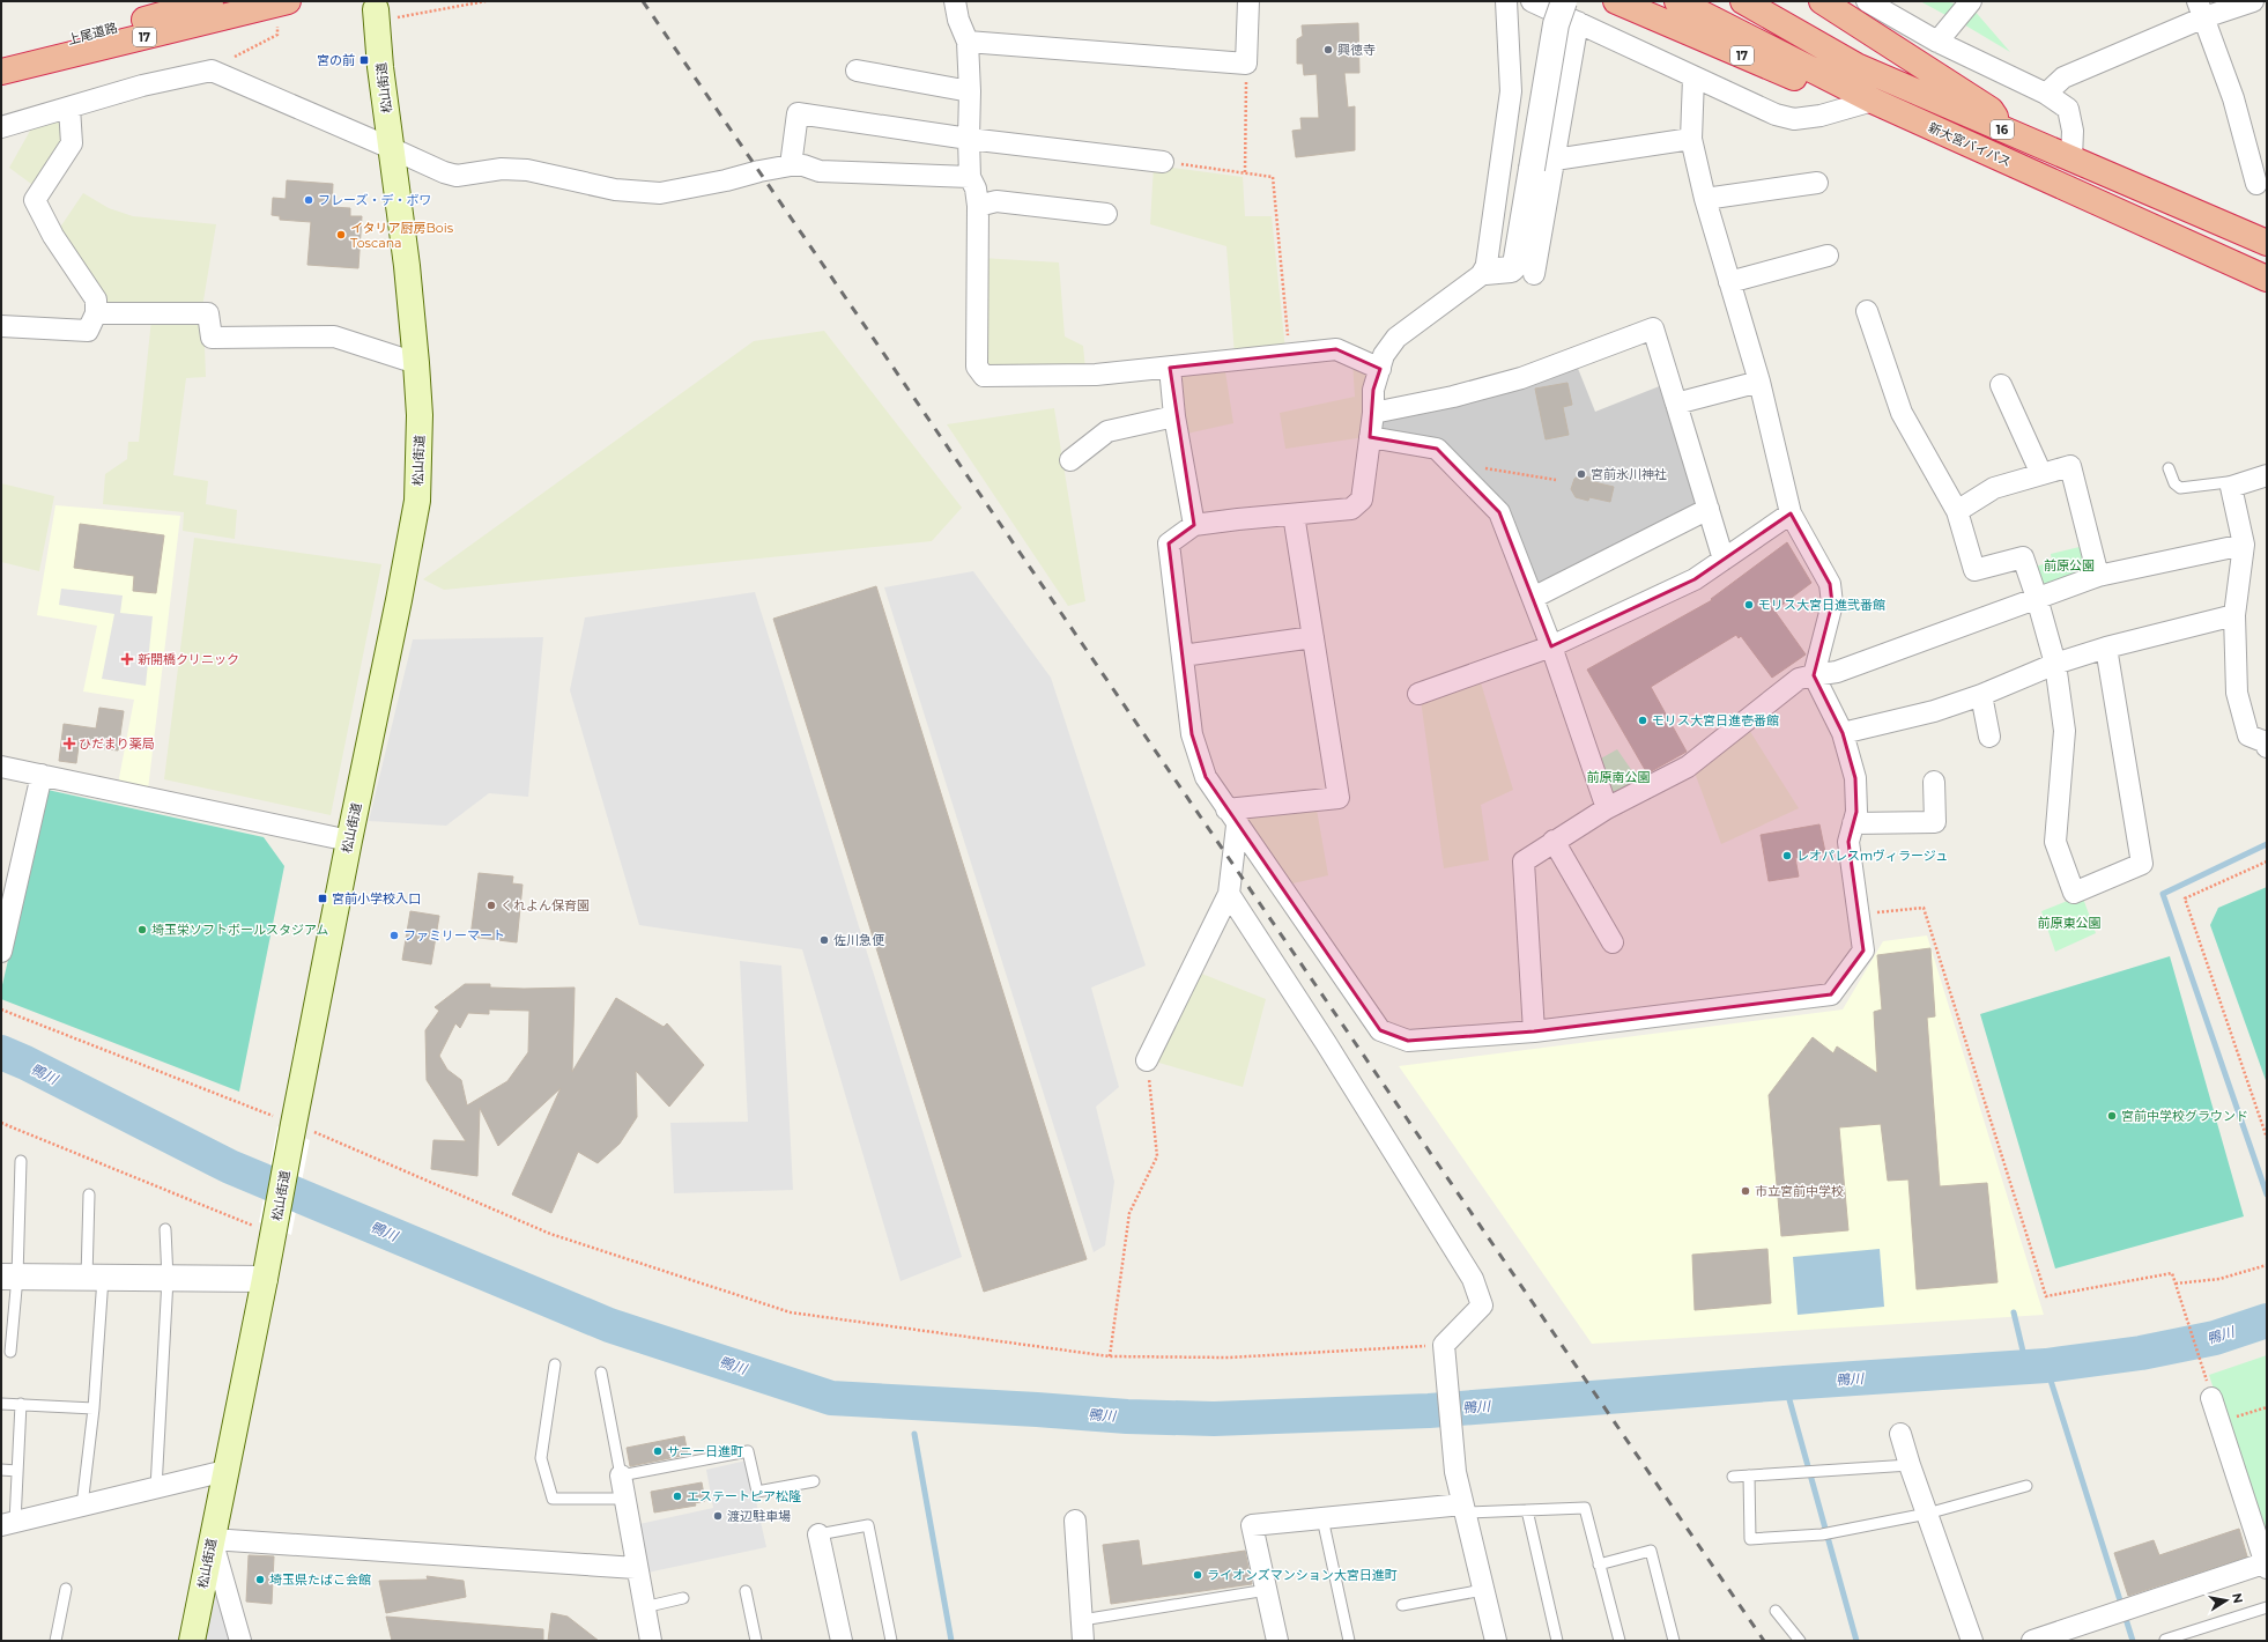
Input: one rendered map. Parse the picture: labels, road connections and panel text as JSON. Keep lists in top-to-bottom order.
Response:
{
  "streets": {
    "highway": [
      "上尾道路",
      "17",
      "16",
      "新大宮バイパス"
    ],
    "main road": ["松山街道"]
  },
  "crossings": [
    ["17", "新大宮バイパス"]
  ],
  "water": ["鴨川"],
  "parks": ["前原公園", "前原南公園", "前原東公園"],
  "places": {
    "other": [
      "興徳寺",
      "フレーズ・デ・ボワ",
      "イタリア厨房Bois Toscana",
      "宮前氷川神社",
      "モリス大宮日進弐番館",
      "モリス大宮日進壱番館",
      "レオパレスｍヴィラージュ",
      "くれよん保育園",
      "埼玉栄ソフトボールスタジアム",
      "ファミリーマート",
      "佐川急便",
      "宮前中学校グラウンド",
      "市立宮前中学校",
      "サニー日進町",
      "エステートピア松隆",
      "渡辺駐車場",
      "ライオンズマンション大宮日進町",
      "埼玉県たばこ会館"
    ],
    "transit": ["宮の前", "宮前小学校入口"],
    "health": ["新開橋クリニック", "ひだまり薬局"]
  },
  "north": "right"
}
